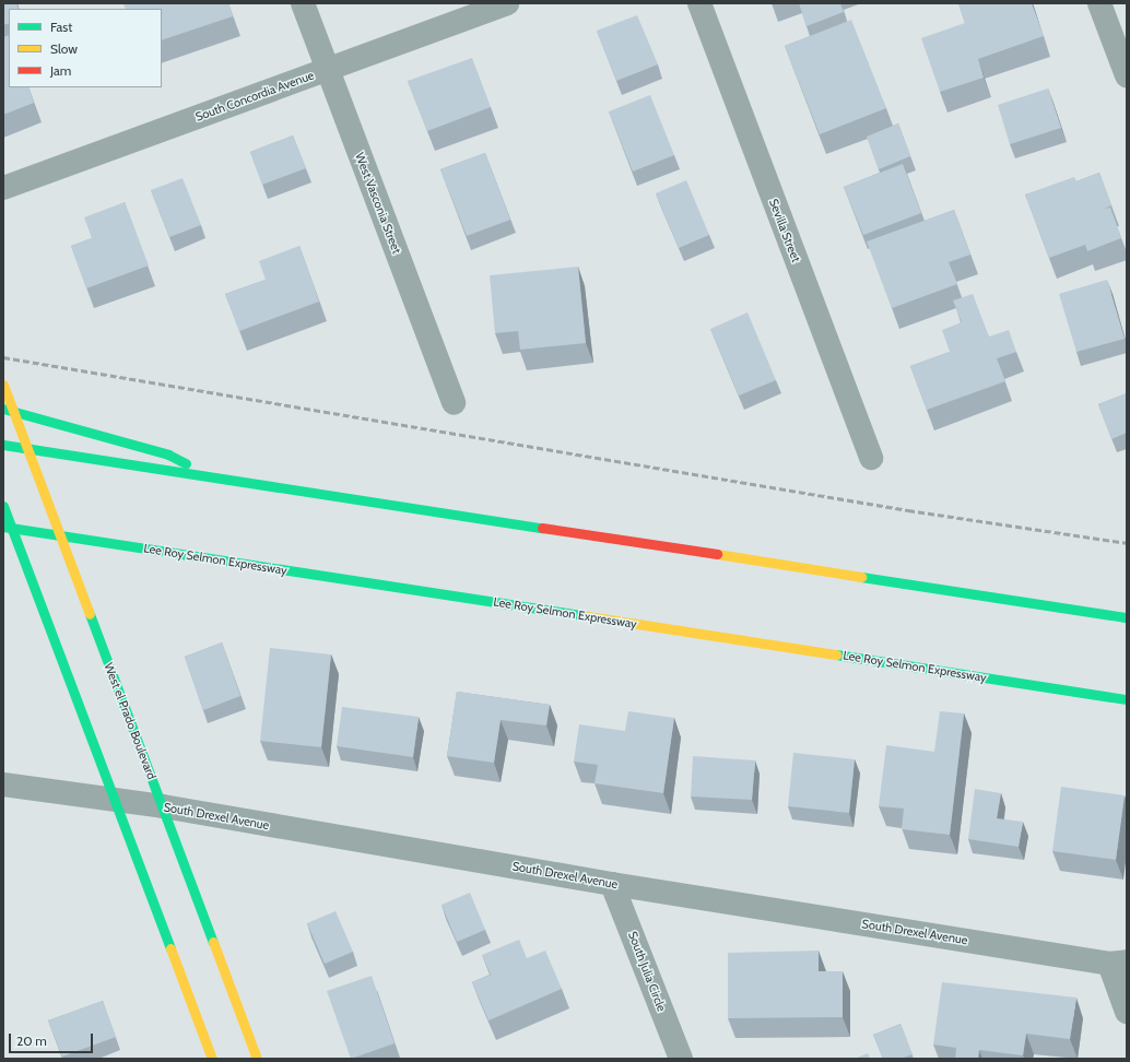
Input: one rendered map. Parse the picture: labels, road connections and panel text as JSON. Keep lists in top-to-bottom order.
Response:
{
  "streets": {
    "main road": ["Lee Roy Selmon Expressway", "West el Prado Boulevard"],
    "street": [
      "South Concordia Avenue",
      "West Vasconia Street",
      "Sevilla Street",
      "South Drexel Avenue",
      "South Julia Circle"
    ]
  },
  "crossings": [
    ["South Concordia Avenue", "West Vasconia Street"],
    ["West el Prado Boulevard", "South Drexel Avenue"],
    ["South Drexel Avenue", "South Julia Circle"]
  ],
  "legend": ["Fast", "Slow", "Jam"],
  "scale_bar": "20 m"
}
